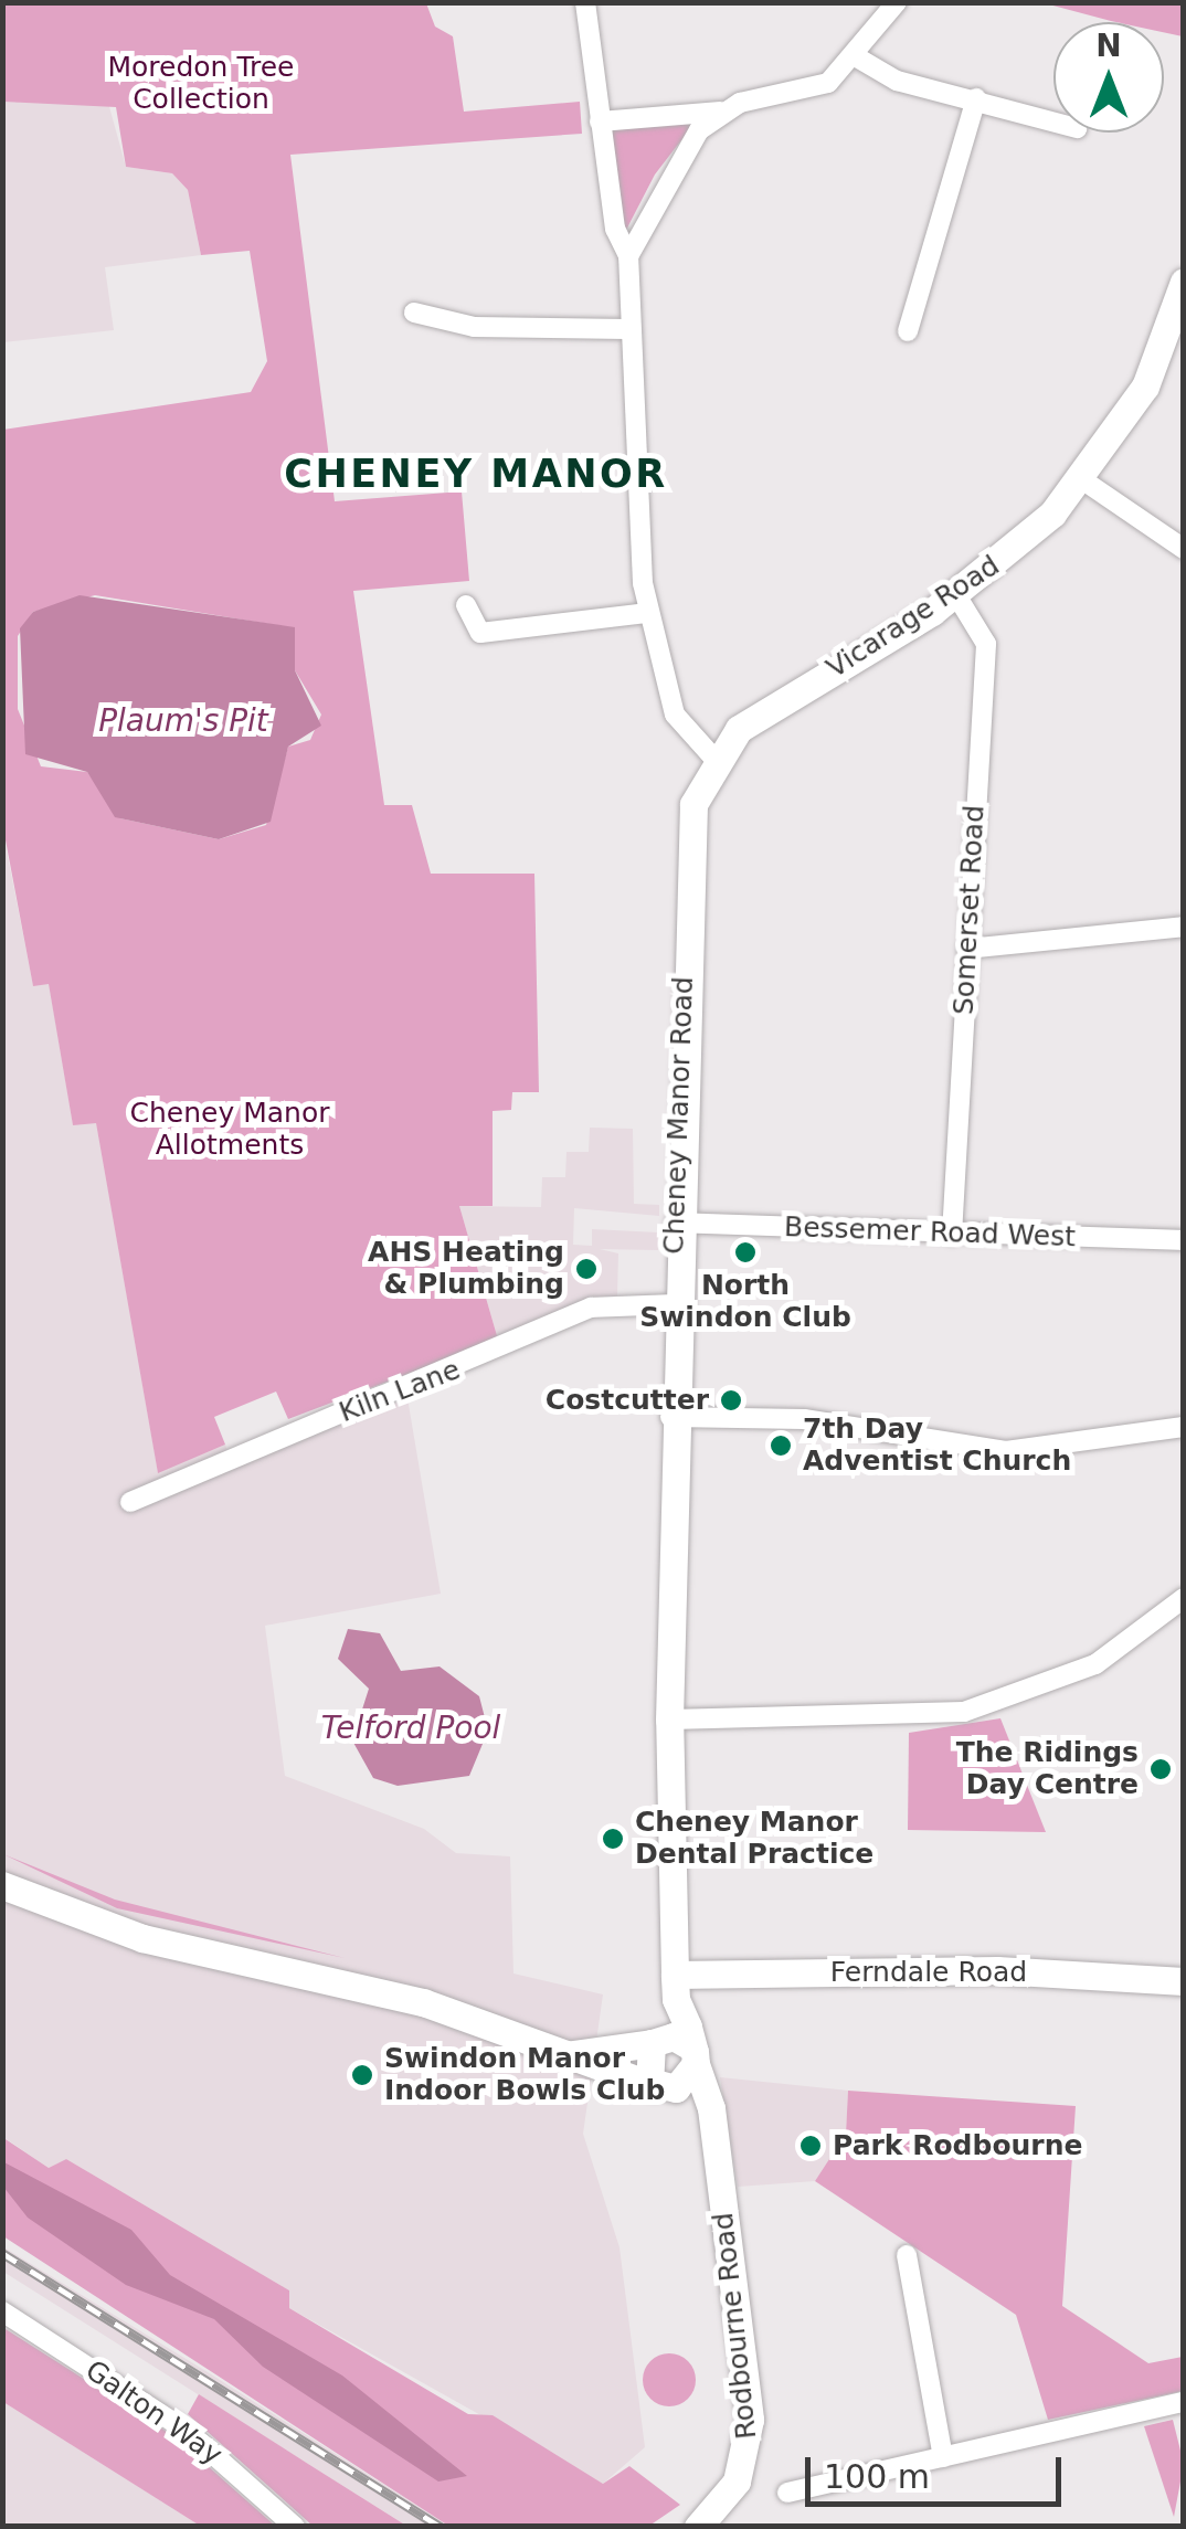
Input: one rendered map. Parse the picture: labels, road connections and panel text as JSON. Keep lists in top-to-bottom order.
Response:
{
  "streets": {
    "main road": [
      "Vicarage Road",
      "Cheney Manor Road",
      "Ferndale Road",
      "Rodbourne Road"
    ],
    "street": [
      "Somerset Road",
      "Bessemer Road West",
      "Kiln Lane",
      "Galton Way"
    ]
  },
  "crossings": [
    ["Vicarage Road", "Somerset Road"],
    ["Vicarage Road", "Cheney Manor Road"],
    ["Somerset Road", "Bessemer Road West"],
    ["Cheney Manor Road", "Bessemer Road West"],
    ["Cheney Manor Road", "Kiln Lane"],
    ["Cheney Manor Road", "Ferndale Road"],
    ["Cheney Manor Road", "Rodbourne Road"]
  ],
  "districts": ["CHENEY MANOR"],
  "water": ["Plaum's Pit", "Telford Pool"],
  "parks": ["Moredon Tree Collection", "Cheney Manor Allotments"],
  "places": [
    "North Swindon Club",
    "AHS Heating & Plumbing",
    "Costcutter",
    "7th Day Adventist Church",
    "The Ridings Day Centre",
    "Cheney Manor Dental Practice",
    "Swindon Manor Indoor Bowls Club",
    "Park Rodbourne"
  ],
  "scale_bar": "100 m",
  "north": "top"
}
